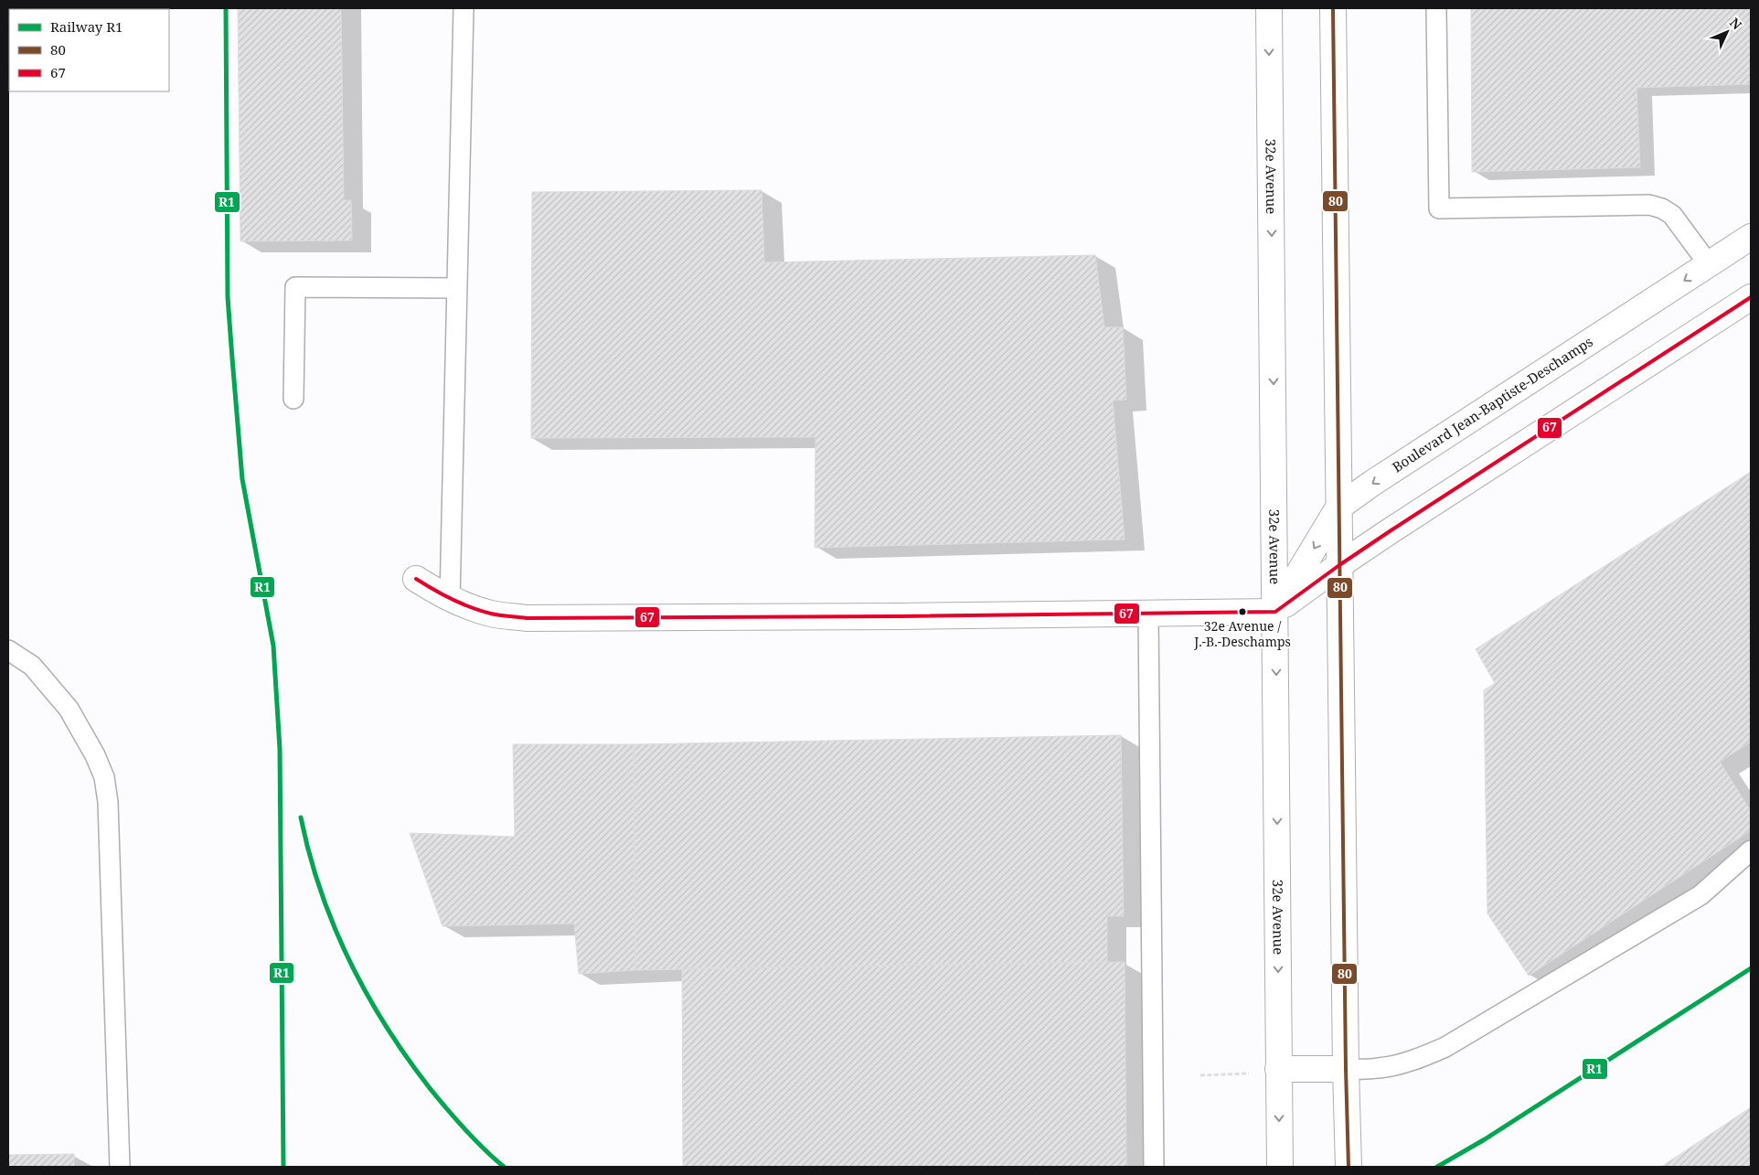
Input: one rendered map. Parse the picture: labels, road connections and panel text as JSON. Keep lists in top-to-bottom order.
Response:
{
  "streets": {
    "street": ["32e Avenue", "Boulevard Jean-Baptiste-Deschamps"]
  },
  "crossings": [
    ["32e Avenue", "Boulevard Jean-Baptiste-Deschamps"]
  ],
  "places": ["32e Avenue / J.-B.-Deschamps"],
  "lines": ["rail line R1", "transit line 80", "transit line 67"],
  "legend": ["Railway R1", "80", "67"],
  "north": "top right"
}
